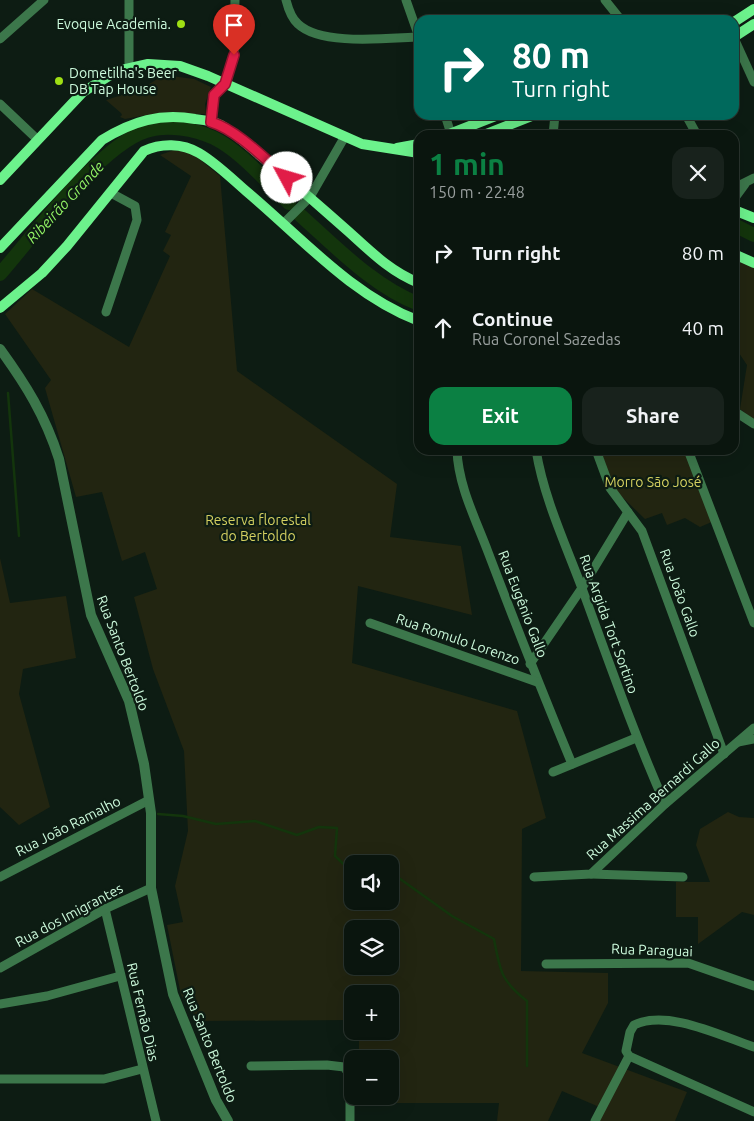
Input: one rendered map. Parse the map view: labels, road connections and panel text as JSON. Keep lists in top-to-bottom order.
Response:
{
  "streets": {
    "street": [
      "Rua João Gallo",
      "Rua Eugênio Gallo",
      "Rua Argida Tort Sortino",
      "Rua Romulo Lorenzo",
      "Rua Santo Bertoldo",
      "Rua Massima Bernardi Gallo",
      "Rua João Ramalho",
      "Rua dos Imigrantes",
      "Rua Paraguai",
      "Rua Fernão Dias"
    ]
  },
  "crossings": [
    ["Rua João Gallo", "Rua Massima Bernardi Gallo"],
    ["Rua Eugênio Gallo", "Rua Romulo Lorenzo"],
    ["Rua Argida Tort Sortino", "Rua Massima Bernardi Gallo"],
    ["Rua Santo Bertoldo", "Rua João Ramalho"],
    ["Rua Santo Bertoldo", "Rua dos Imigrantes"],
    ["Rua dos Imigrantes", "Rua Fernão Dias"]
  ],
  "water": ["Ribeirão Grande"],
  "parks": ["Morro São José", "Reserva florestal do Bertoldo"],
  "places": ["Evoque Academia.", "Dometilha's Beer DB Tap House"],
  "page": {
    "turn": ["80 m", "Turn right"],
    "heading": ["1 min", "150 m · 22:48"],
    "list": [
      {
        "name": "Turn right",
        "value": "80 m"
      },
      {
        "name": "Continue",
        "note": "Rua Coronel Sazedas",
        "value": "40 m"
      }
    ],
    "buttons": ["Exit", "Share"],
    "map_buttons": ["+", "−"]
  }
}
